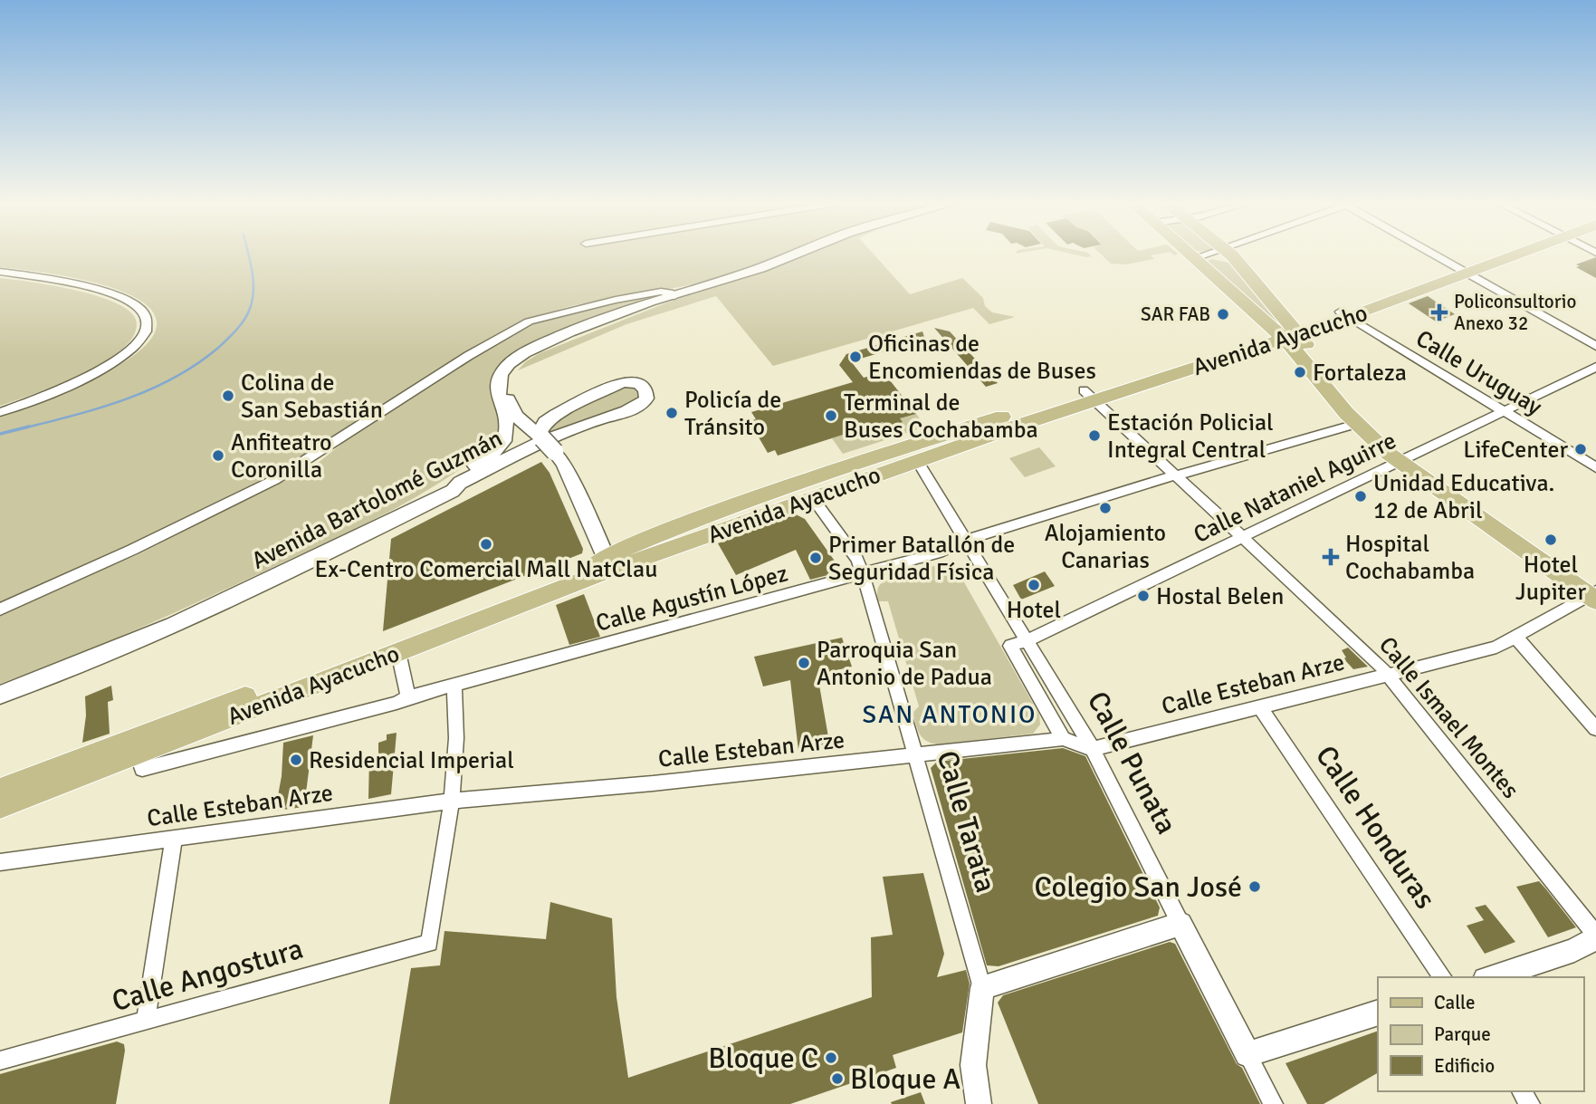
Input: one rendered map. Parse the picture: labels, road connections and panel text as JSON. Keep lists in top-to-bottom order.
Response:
{
  "streets": {
    "main road": ["Avenida Ayacucho"],
    "street": [
      "Calle Uruguay",
      "Calle Nataniel Aguirre",
      "Avenida Bartolomé Guzmán",
      "Calle Agustín López",
      "Calle Esteban Arze",
      "Calle Ismael Montes",
      "Calle Punata",
      "Calle Tarata",
      "Calle Honduras",
      "Calle Angostura"
    ]
  },
  "crossings": [
    ["Avenida Ayacucho", "Calle Uruguay"],
    ["Avenida Ayacucho", "Calle Agustín López"],
    ["Avenida Ayacucho", "Calle Ismael Montes"],
    ["Avenida Ayacucho", "Calle Punata"],
    ["Avenida Ayacucho", "Calle Tarata"],
    ["Calle Uruguay", "Calle Nataniel Aguirre"],
    ["Calle Nataniel Aguirre", "Calle Ismael Montes"],
    ["Calle Nataniel Aguirre", "Calle Punata"],
    ["Calle Agustín López", "Calle Ismael Montes"],
    ["Calle Agustín López", "Calle Punata"],
    ["Calle Agustín López", "Calle Tarata"],
    ["Calle Esteban Arze", "Calle Ismael Montes"],
    ["Calle Esteban Arze", "Calle Punata"],
    ["Calle Esteban Arze", "Calle Tarata"],
    ["Calle Esteban Arze", "Calle Honduras"],
    ["Calle Esteban Arze", "Calle Angostura"]
  ],
  "districts": ["SAN ANTONIO"],
  "places": {
    "health": ["Policonsultorio Anexo 32", "Hospital Cochabamba"],
    "other": [
      "SAR FAB",
      "Oficinas de Encomiendas de Buses",
      "Fortaleza",
      "Colina de San Sebastián",
      "Policía de Tránsito",
      "Terminal de Buses Cochabamba",
      "Estación Policial Integral Central",
      "LifeCenter",
      "Anfiteatro Coronilla",
      "Unidad Educativa. 12 de Abril",
      "Alojamiento Canarias",
      "Hotel Jupiter",
      "Ex-Centro Comercial Mall NatClau",
      "Primer Batallón de Seguridad Física",
      "Hotel",
      "Hostal Belen",
      "Parroquia San Antonio de Padua",
      "Residencial Imperial",
      "Colegio San José",
      "Bloque C",
      "Bloque A"
    ]
  },
  "legend": ["Calle", "Parque", "Edificio"]
}
